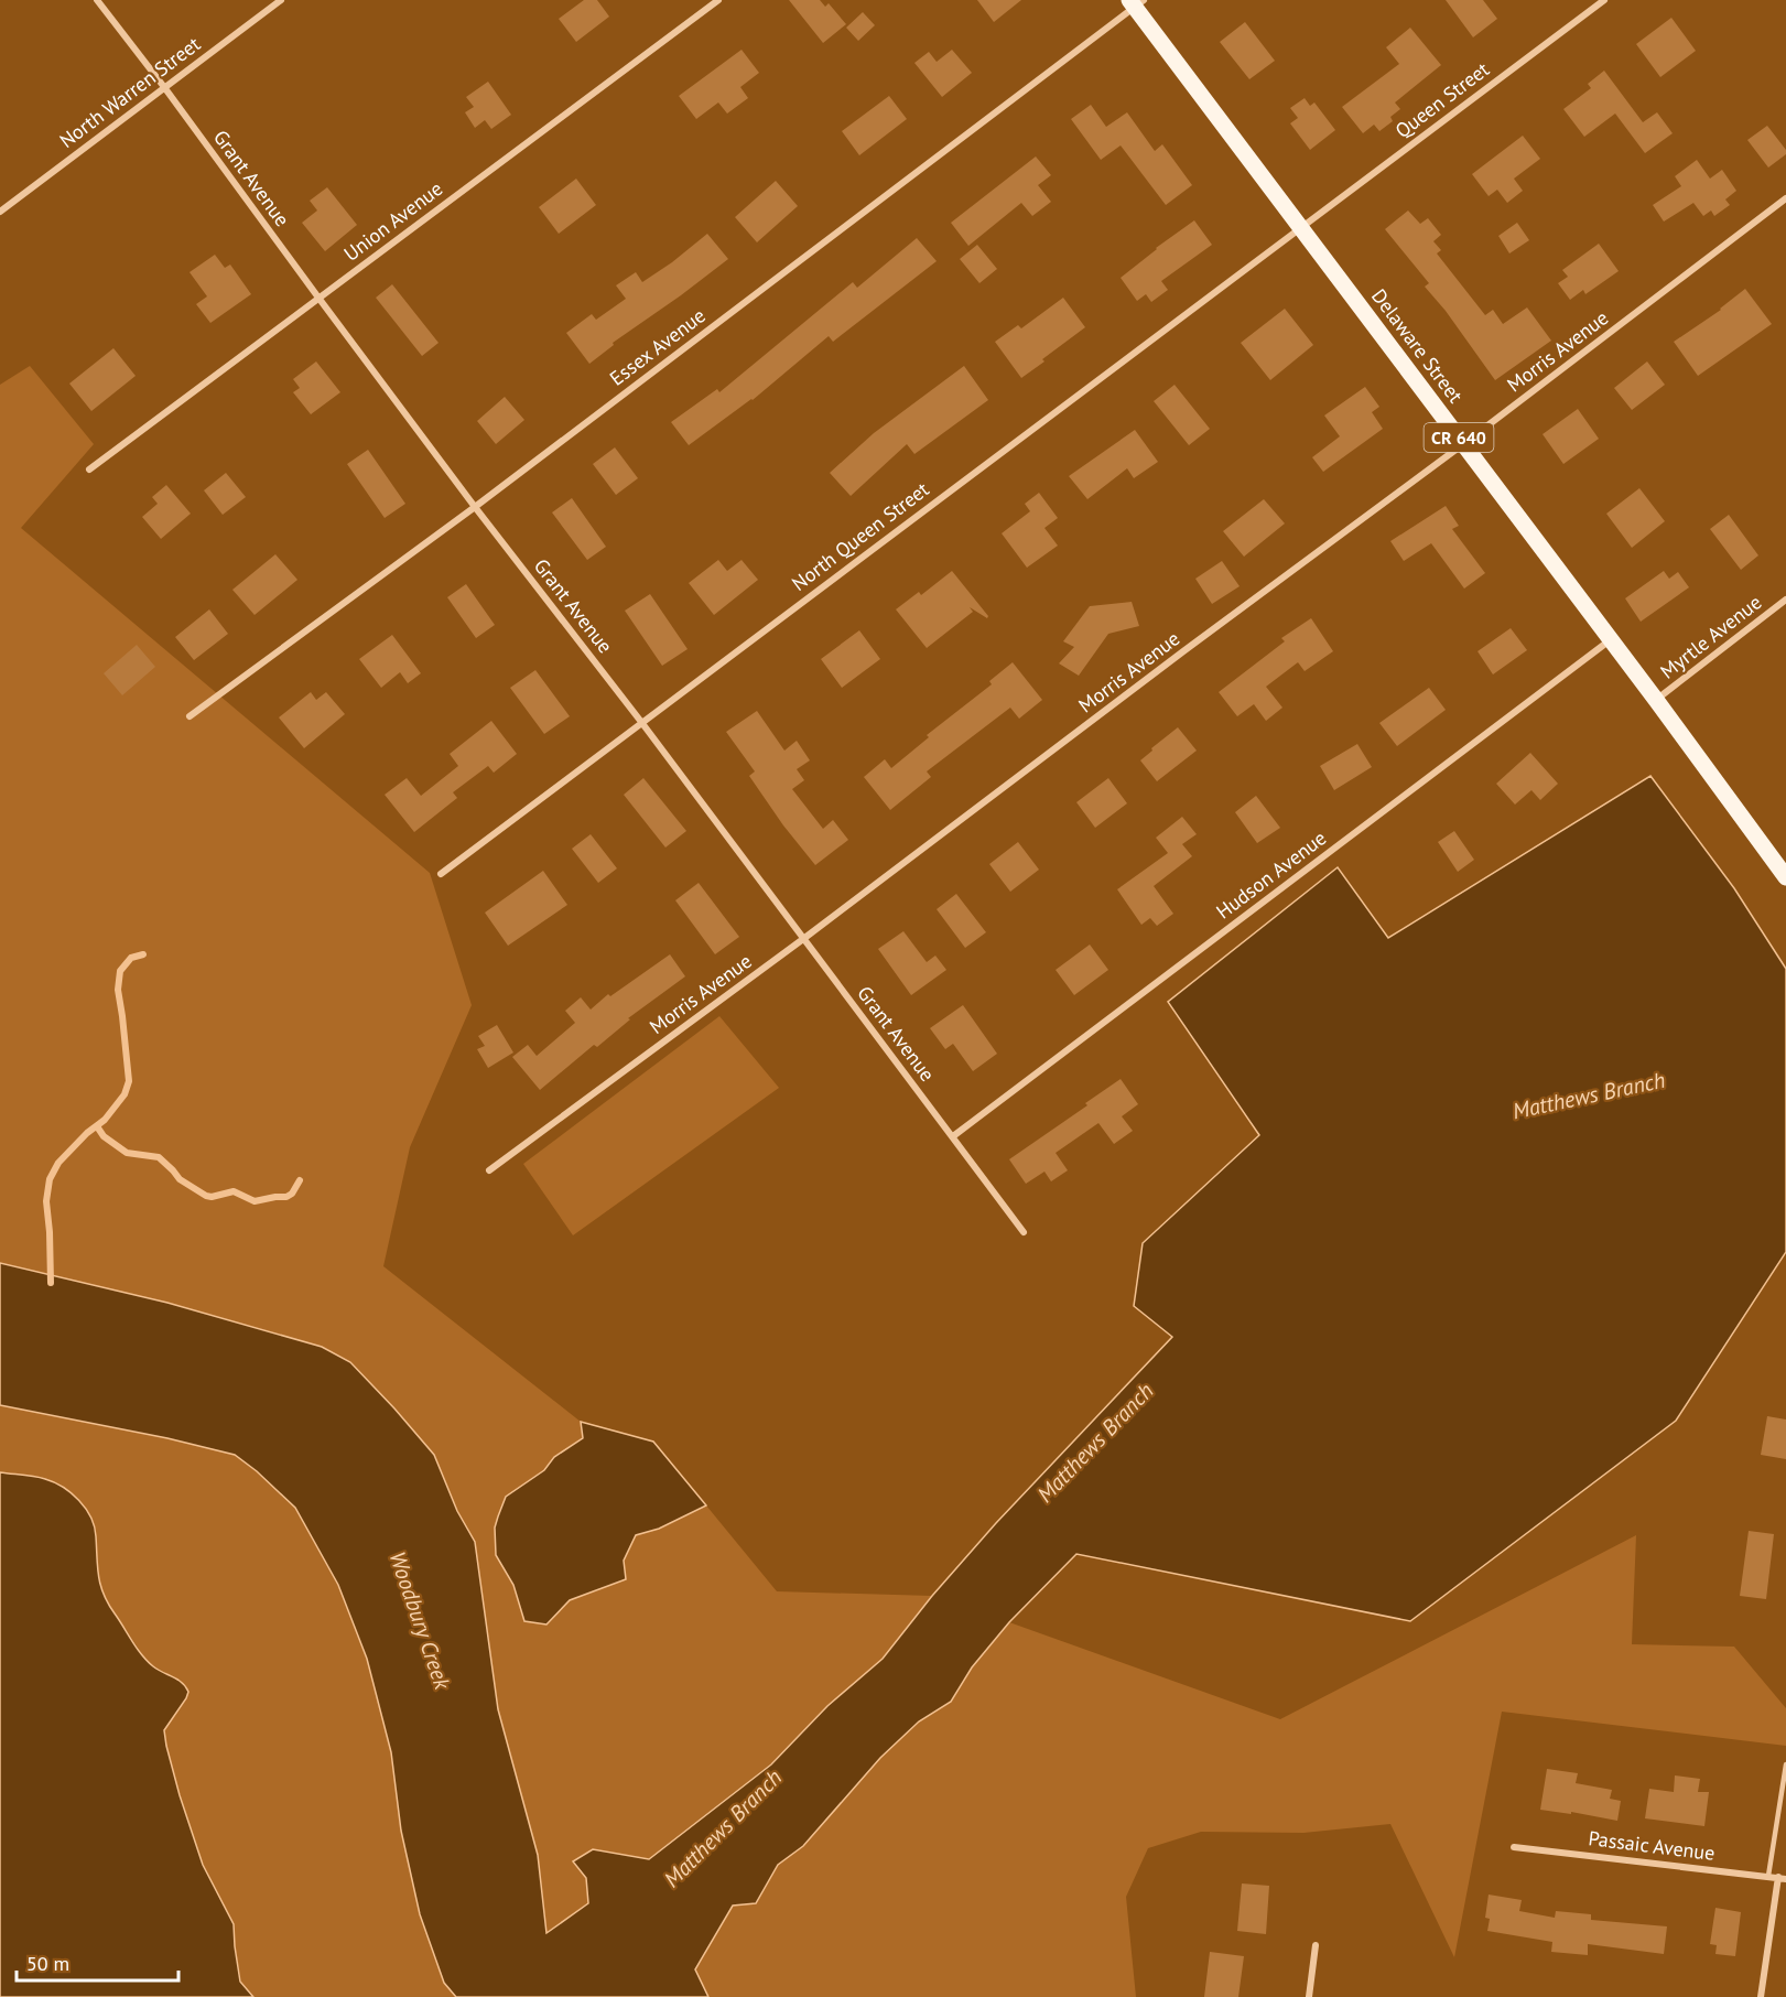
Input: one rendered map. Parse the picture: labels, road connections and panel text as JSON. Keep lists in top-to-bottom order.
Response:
{
  "streets": {
    "main road": ["Delaware Street", "CR 640"],
    "street": [
      "North Warren Street",
      "Queen Street",
      "Grant Avenue",
      "Union Avenue",
      "Essex Avenue",
      "Morris Avenue",
      "North Queen Street",
      "Myrtle Avenue",
      "Hudson Avenue",
      "Passaic Avenue"
    ]
  },
  "crossings": [
    ["North Warren Street", "Grant Avenue"],
    ["Queen Street", "Delaware Street"],
    ["Queen Street", "North Queen Street"],
    ["Grant Avenue", "Union Avenue"],
    ["Grant Avenue", "Essex Avenue"],
    ["Grant Avenue", "Morris Avenue"],
    ["Grant Avenue", "North Queen Street"],
    ["Grant Avenue", "Hudson Avenue"],
    ["Delaware Street", "Essex Avenue"],
    ["Delaware Street", "Morris Avenue"],
    ["Delaware Street", "North Queen Street"],
    ["Delaware Street", "Myrtle Avenue"],
    ["Delaware Street", "Hudson Avenue"]
  ],
  "water": ["Matthews Branch", "Woodbury Creek"],
  "scale_bar": "50 m"
}
